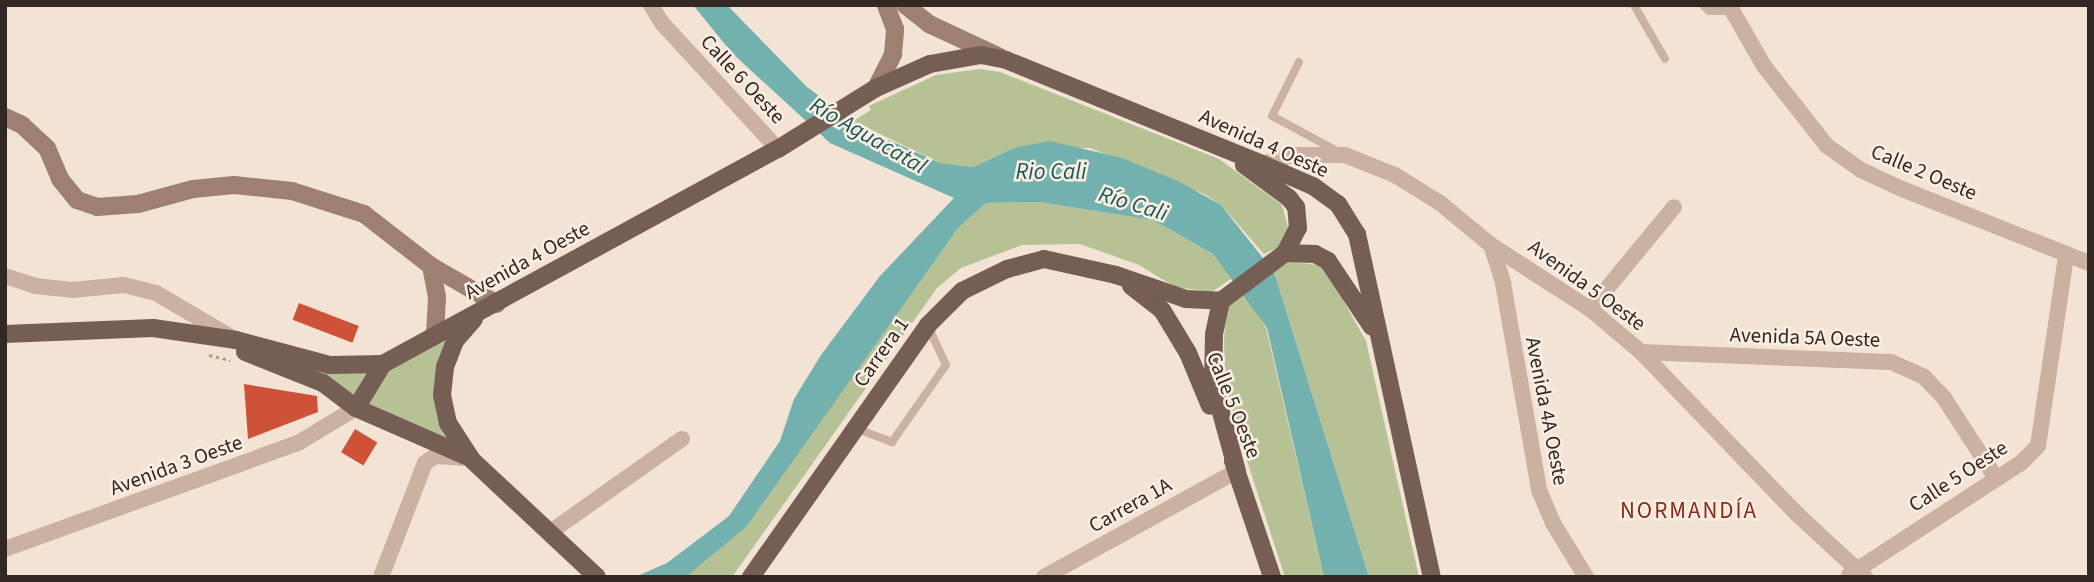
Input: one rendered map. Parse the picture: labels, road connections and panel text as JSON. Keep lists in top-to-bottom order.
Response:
{
  "streets": {
    "main road": ["Avenida 4 Oeste", "Carrera 1", "Calle 5 Oeste"],
    "street": [
      "Calle 6 Oeste",
      "Calle 2 Oeste",
      "Avenida 5 Oeste",
      "Avenida 5A Oeste",
      "Avenida 4A Oeste",
      "Avenida 3 Oeste",
      "Carrera 1A"
    ]
  },
  "crossings": [
    ["Calle 6 Oeste", "Avenida 4 Oeste"],
    ["Avenida 4 Oeste", "Avenida 5 Oeste"],
    ["Avenida 4 Oeste", "Avenida 3 Oeste"],
    ["Calle 2 Oeste", "Calle 5 Oeste"],
    ["Avenida 5 Oeste", "Avenida 5A Oeste"],
    ["Avenida 5 Oeste", "Calle 5 Oeste"],
    ["Avenida 5 Oeste", "Avenida 4A Oeste"],
    ["Avenida 5A Oeste", "Calle 5 Oeste"],
    ["Carrera 1", "Calle 5 Oeste"],
    ["Calle 5 Oeste", "Carrera 1A"]
  ],
  "districts": ["NORMANDÍA"],
  "water": ["Río Aguacatal", "Rio Cali", "Río Cali"]
}
